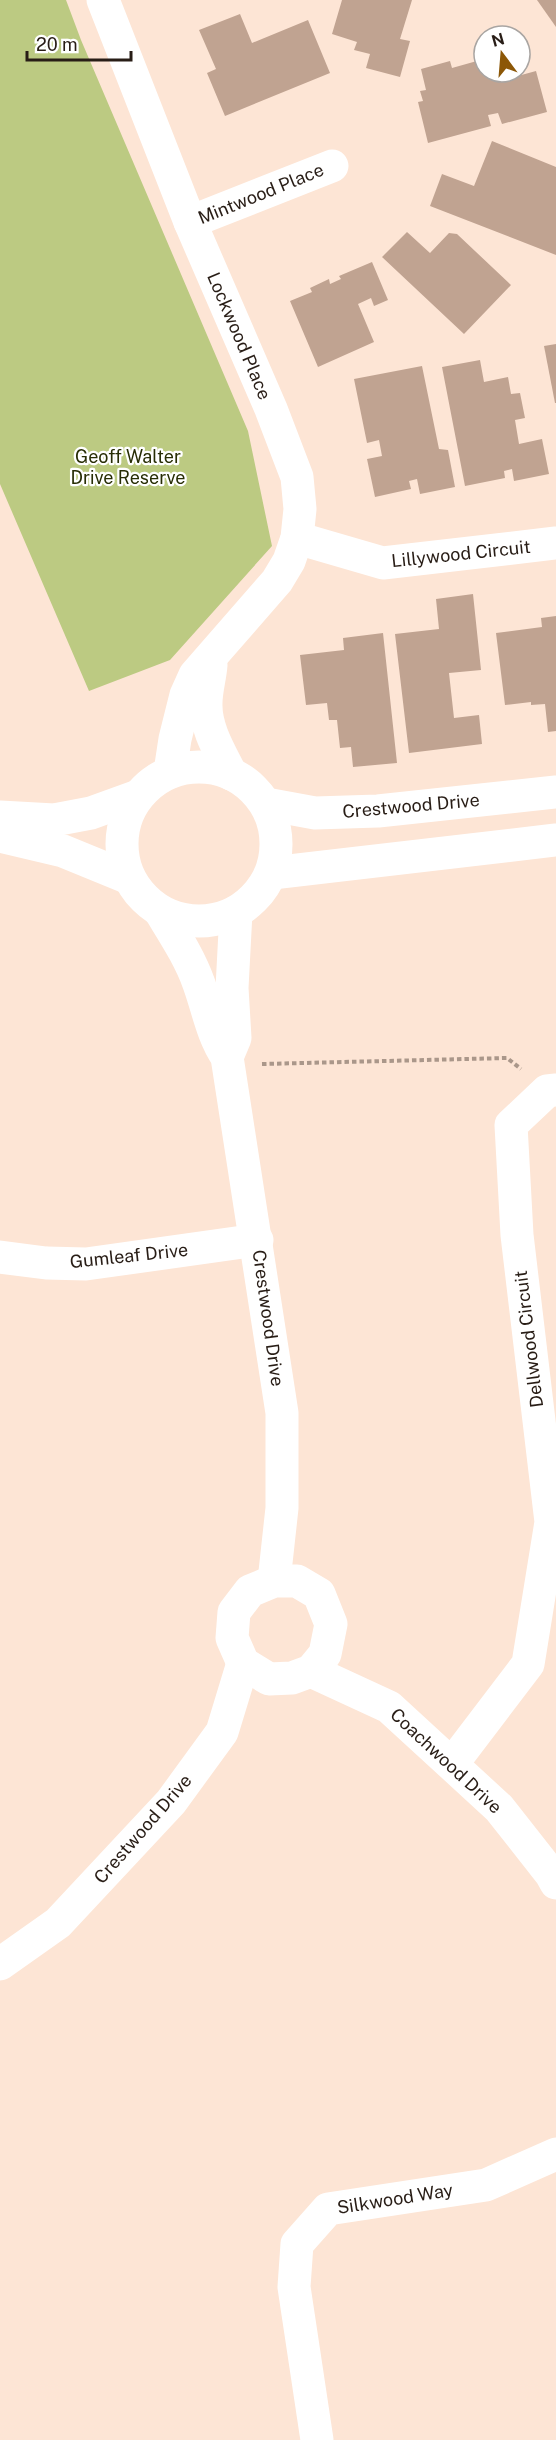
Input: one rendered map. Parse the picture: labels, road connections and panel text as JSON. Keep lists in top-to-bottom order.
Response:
{
  "streets": {
    "street": [
      "Mintwood Place",
      "Lockwood Place",
      "Lillywood Circuit",
      "Crestwood Drive",
      "Gumleaf Drive",
      "Dellwood Circuit",
      "Coachwood Drive",
      "Silkwood Way"
    ]
  },
  "crossings": [
    ["Mintwood Place", "Lockwood Place"],
    ["Lockwood Place", "Lillywood Circuit"],
    ["Lockwood Place", "Crestwood Drive"],
    ["Crestwood Drive", "Gumleaf Drive"],
    ["Crestwood Drive", "Coachwood Drive"],
    ["Dellwood Circuit", "Coachwood Drive"]
  ],
  "parks": ["Geoff Walter Drive Reserve"],
  "scale_bar": "20 m",
  "north": "top"
}
